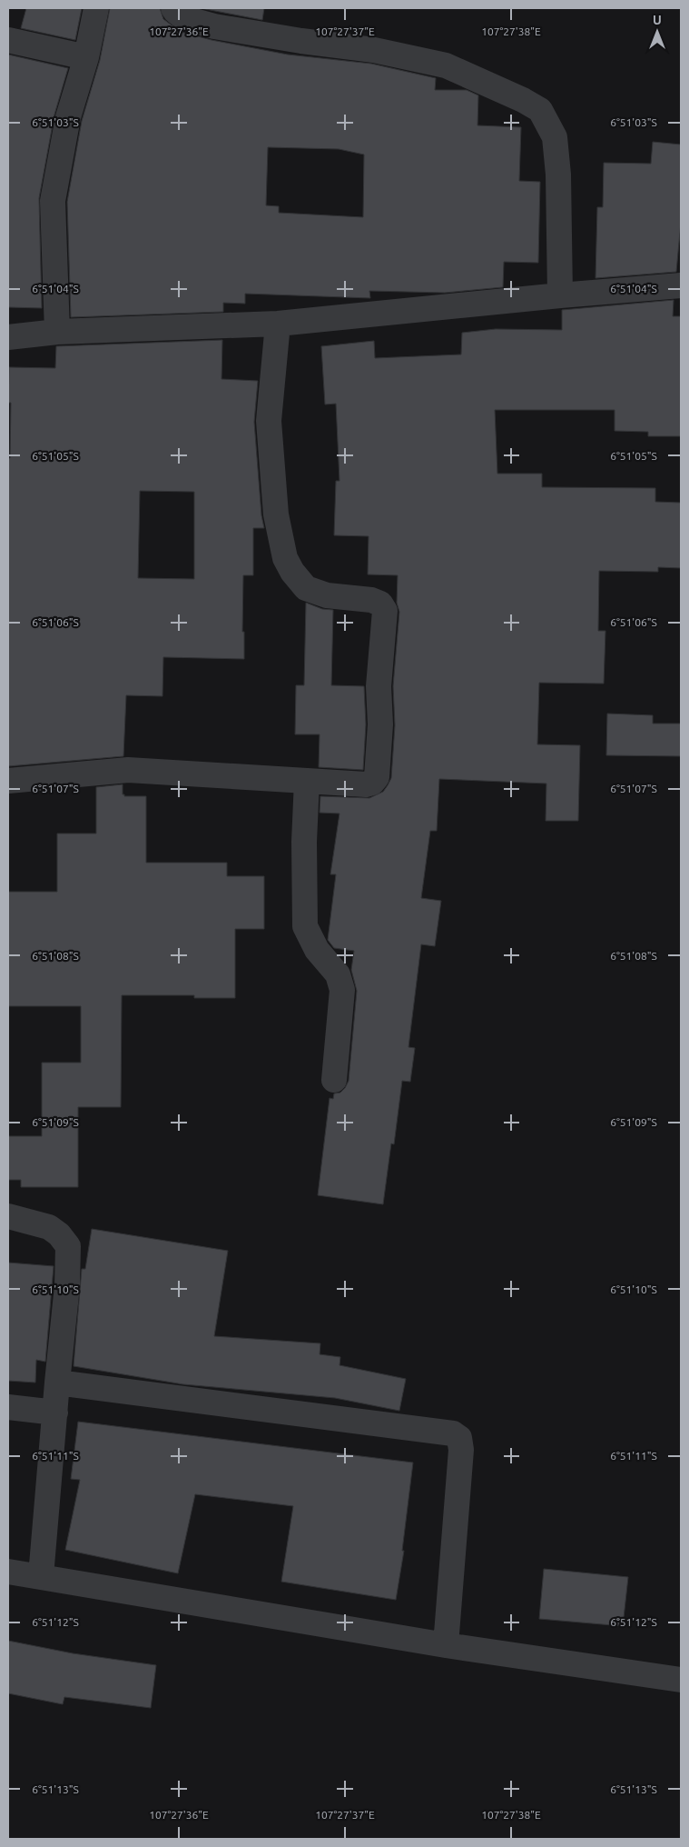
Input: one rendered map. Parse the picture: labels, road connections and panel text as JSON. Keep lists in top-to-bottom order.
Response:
{
  "north": "top",
  "coordinates": [
    "107°27'36\"E",
    "107°27'37\"E",
    "107°27'38\"E",
    "6°51'03\"S",
    "6°51'04\"S",
    "6°51'05\"S",
    "6°51'06\"S",
    "6°51'07\"S",
    "6°51'08\"S",
    "6°51'09\"S",
    "6°51'10\"S",
    "6°51'11\"S",
    "6°51'12\"S",
    "6°51'13\"S"
  ]
}
